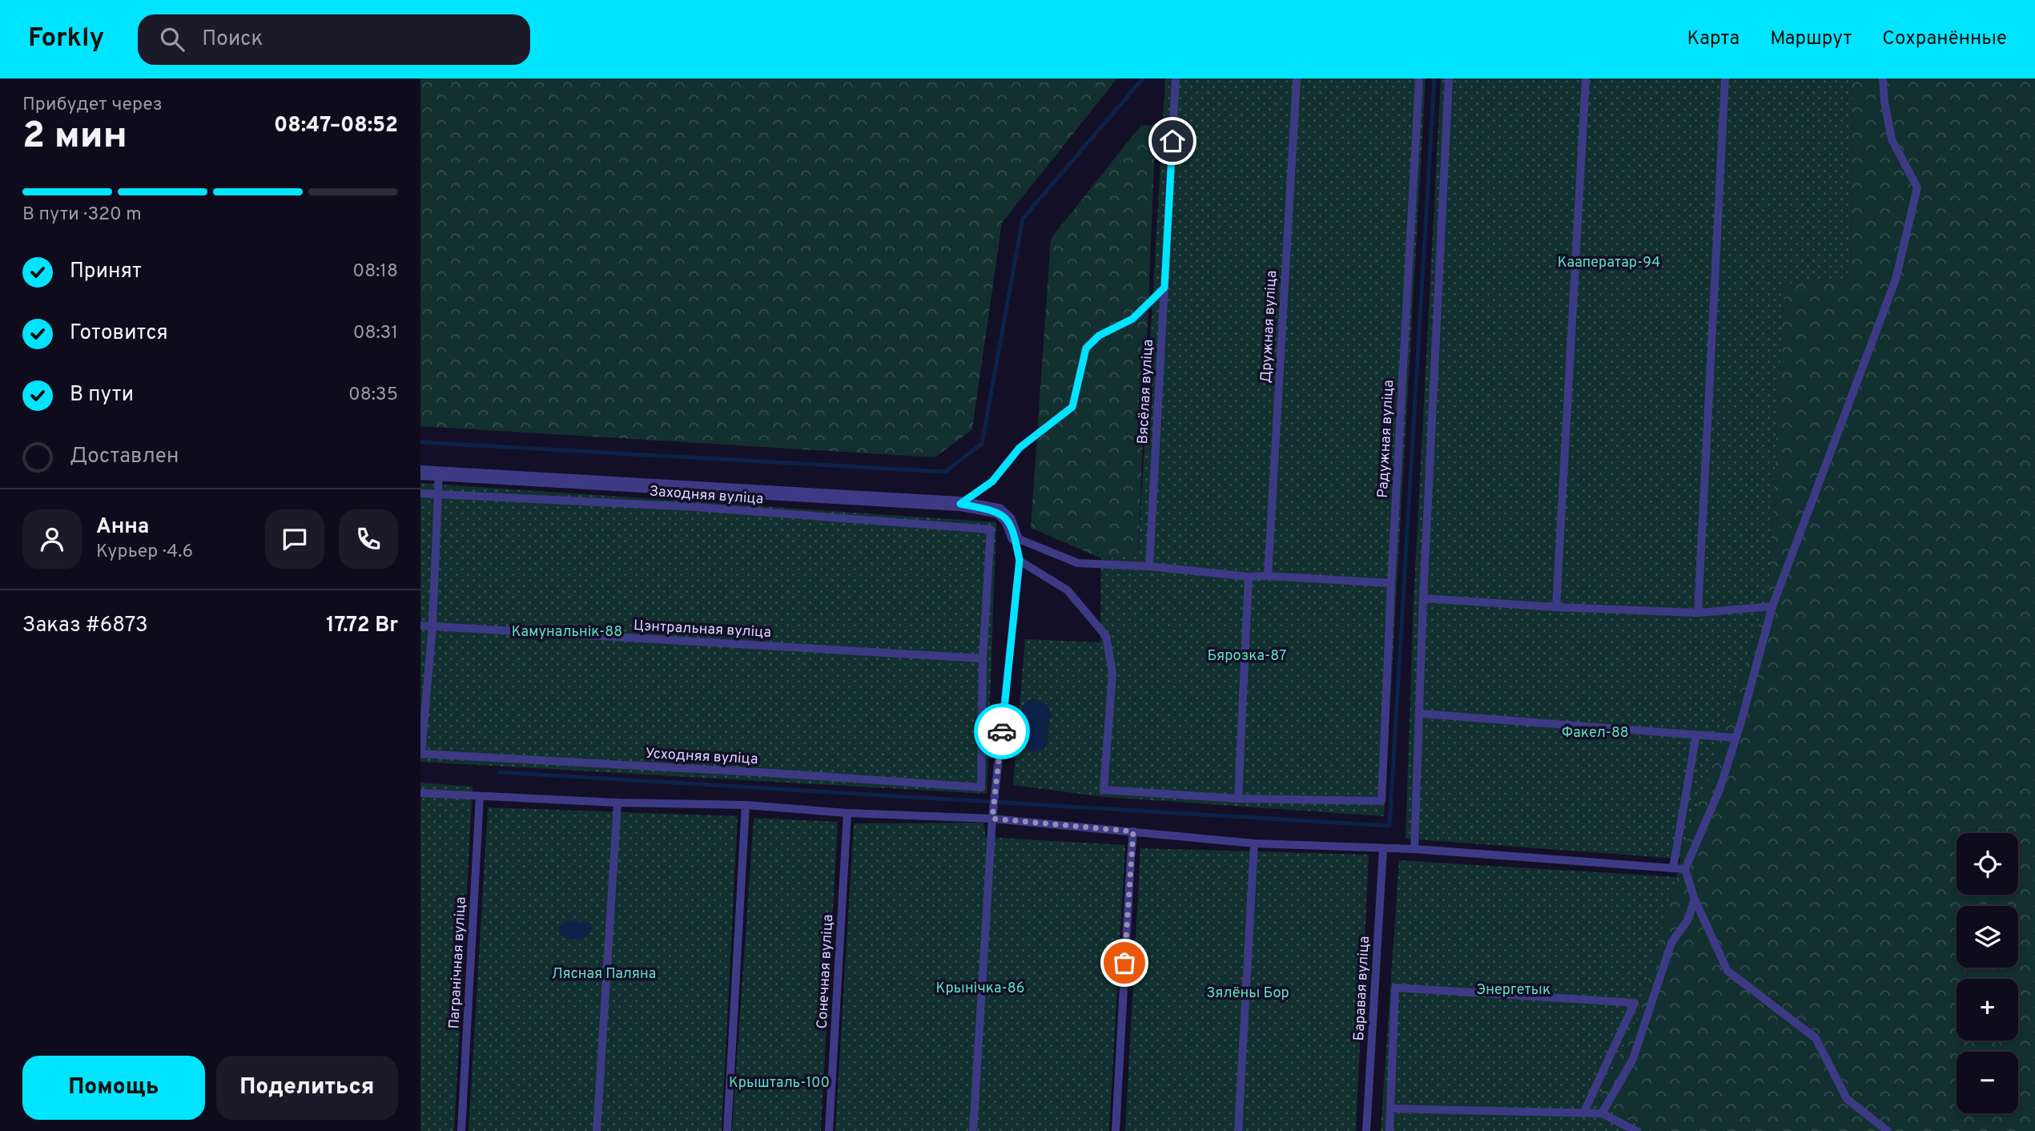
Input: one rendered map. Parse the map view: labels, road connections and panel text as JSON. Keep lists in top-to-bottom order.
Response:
{
  "streets": {
    "lane": [
      "Дружная вуліца",
      "Вясёлая вуліца",
      "Радужная вуліца",
      "Заходняя вуліца",
      "Цэнтральная вуліца",
      "Усходняя вуліца",
      "Пагранічная вуліца",
      "Сонечная вуліца",
      "Баравая вуліца"
    ]
  },
  "crossings": [
    ["Заходняя вуліца", "Цэнтральная вуліца"],
    ["Заходняя вуліца", "Усходняя вуліца"],
    ["Цэнтральная вуліца", "Усходняя вуліца"]
  ],
  "parks": [
    "Кааператар-94",
    "Камунальнік-88",
    "Бярозка-87",
    "Факел-88",
    "Лясная Паляна",
    "Крынічка-86",
    "Энергетык",
    "Зялёны Бор",
    "Крышталь-100"
  ],
  "page": {
    "header": "Forkly",
    "search": "Поиск",
    "nav": ["Карта", "Маршрут", "Сохранённые"],
    "heading": ["2 мин", "Прибудет через", "08:47–08:52"],
    "panel": [
      "Анна",
      "Курьер · 4.6",
      "Заказ #6873",
      "17.72 Br"
    ],
    "bar": "В пути · 320 m",
    "list": [
      ["Принят", "08:18"],
      ["Готовится", "08:31"],
      ["В пути", "08:35"],
      "Доставлен"
    ],
    "map_buttons": ["+", "−"],
    "buttons": ["Помощь", "Поделиться"]
  }
}
